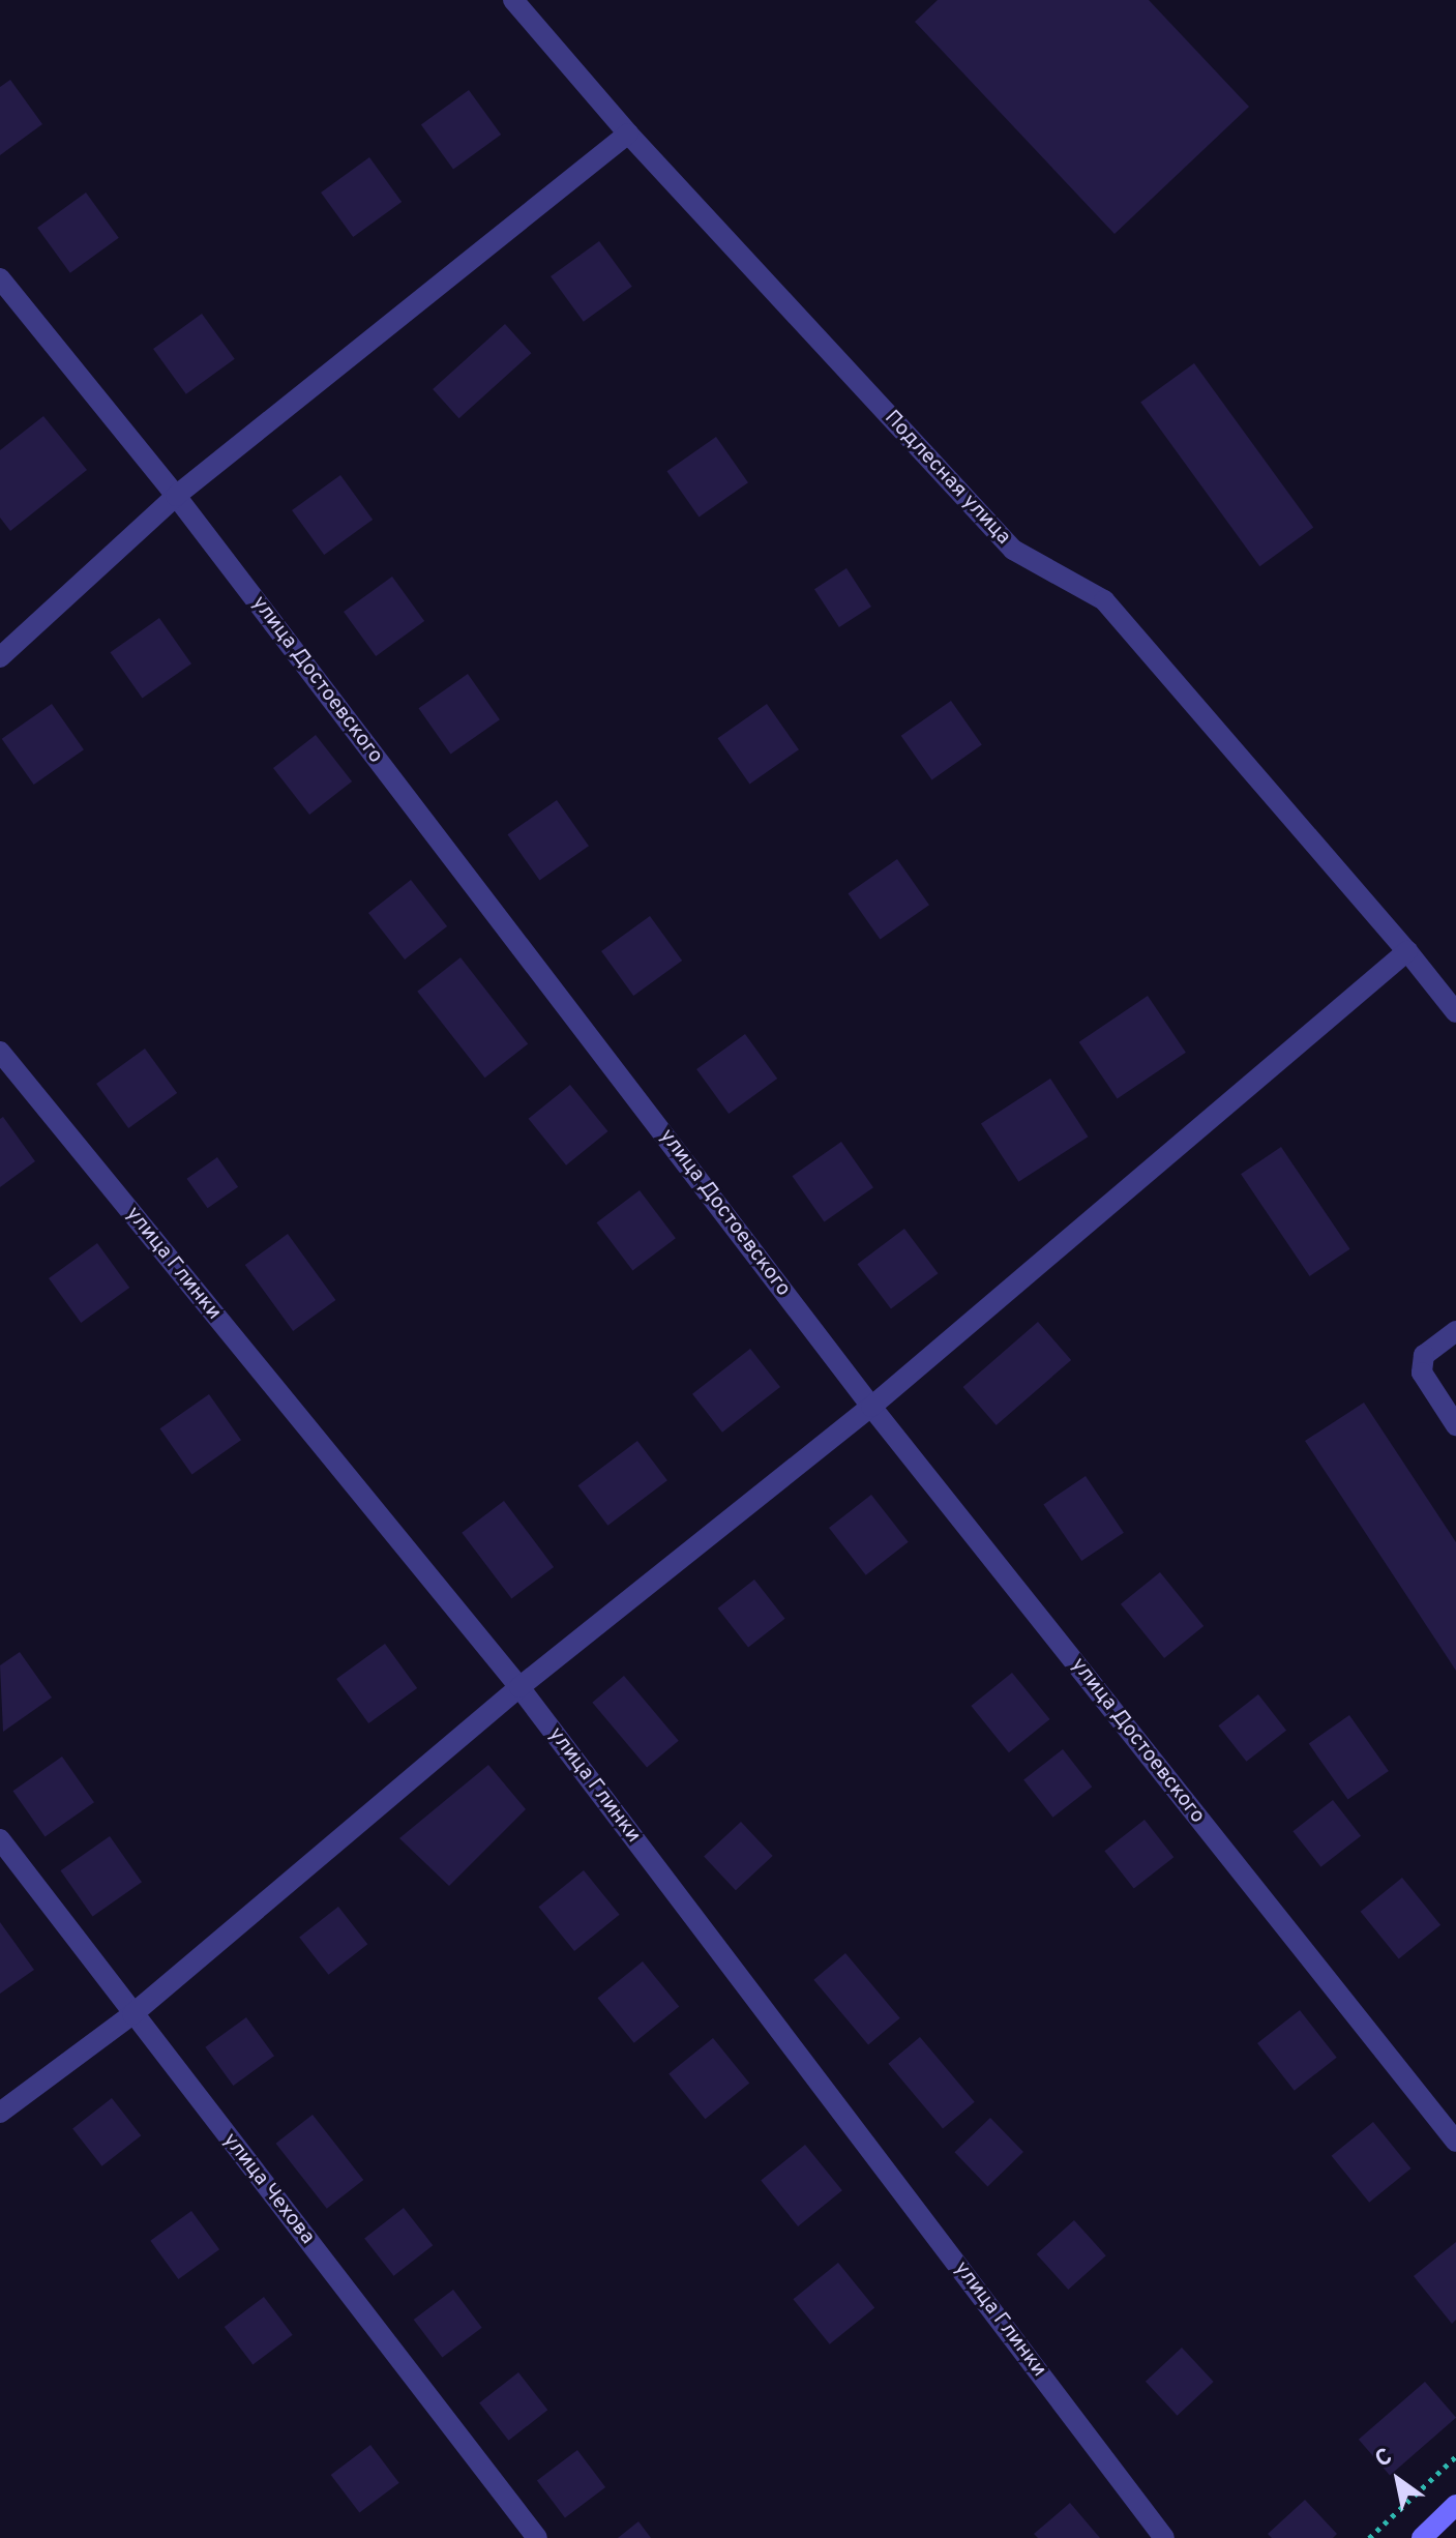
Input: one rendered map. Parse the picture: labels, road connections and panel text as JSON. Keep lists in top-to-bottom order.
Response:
{
  "streets": {
    "street": [
      "Подлесная улица",
      "улица Достоевского",
      "улица Глинки",
      "улица Чехова"
    ]
  },
  "north": "top left"
}
